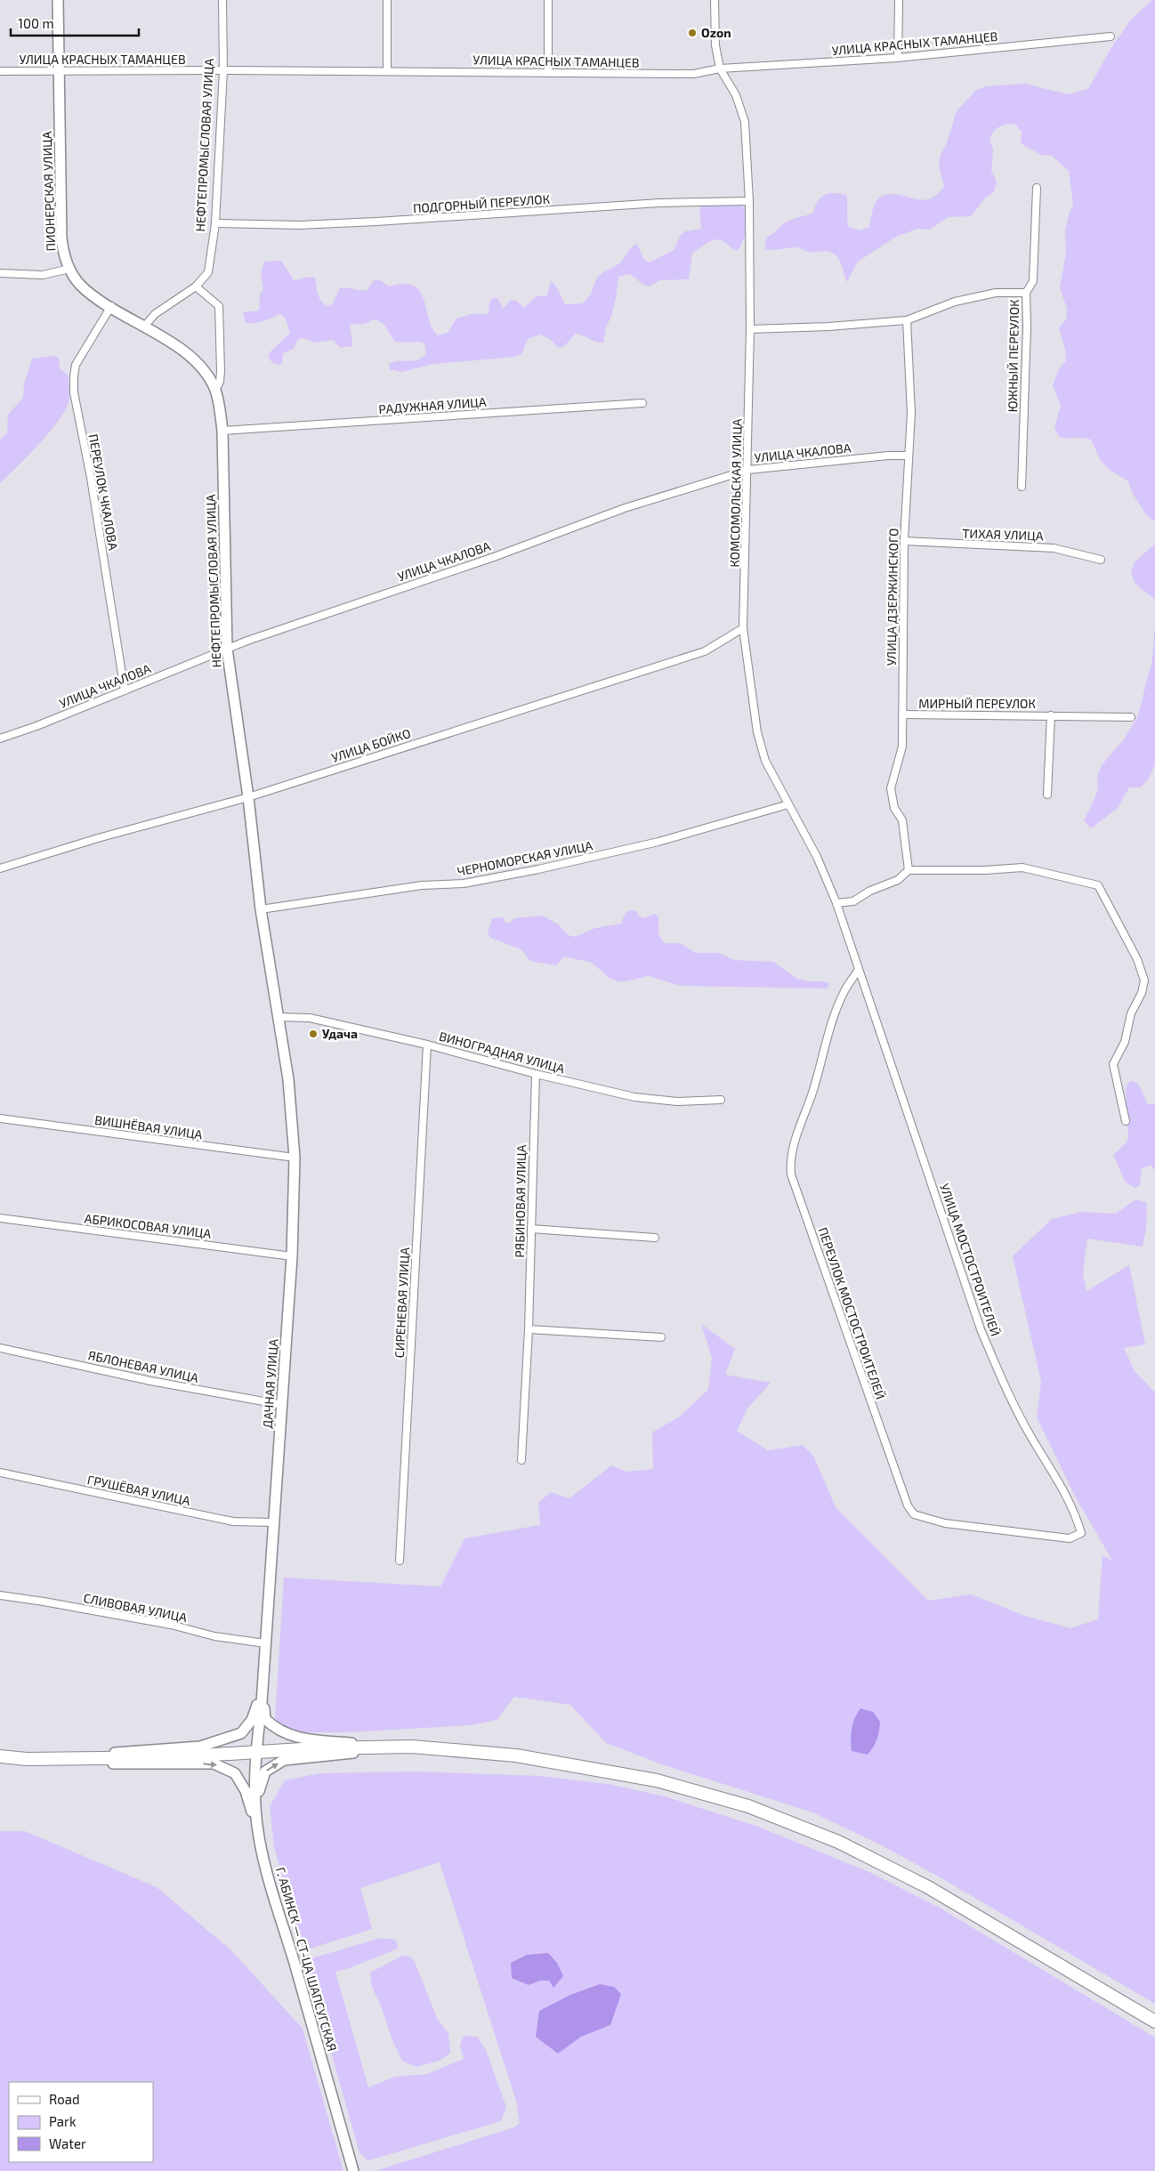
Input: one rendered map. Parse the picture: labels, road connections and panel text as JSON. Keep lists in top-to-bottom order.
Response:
{
  "streets": {
    "main road": [
      "НЕФТЕПРОМЫСЛОВАЯ УЛИЦА",
      "ПИОНЕРСКАЯ УЛИЦА",
      "ДАЧНАЯ УЛИЦА",
      "Г. АБИНСК — СТ-ЦА ШАПСУГСКАЯ"
    ],
    "street": [
      "УЛИЦА КРАСНЫХ ТАМАНЦЕВ",
      "ПОДГОРНЫЙ ПЕРЕУЛОК",
      "ЮЖНЫЙ ПЕРЕУЛОК",
      "РАДУЖНАЯ УЛИЦА",
      "УЛИЦА ЧКАЛОВА",
      "ПЕРЕУЛОК ЧКАЛОВА",
      "КОМСОМОЛЬСКАЯ УЛИЦА",
      "ТИХАЯ УЛИЦА",
      "УЛИЦА ДЗЕРЖИНСКОГО",
      "МИРНЫЙ ПЕРЕУЛОК",
      "УЛИЦА БОЙКО",
      "ЧЕРНОМОРСКАЯ УЛИЦА",
      "ВИНОГРАДНАЯ УЛИЦА",
      "ВИШНЁВАЯ УЛИЦА",
      "РЯБИНОВАЯ УЛИЦА",
      "АБРИКОСОВАЯ УЛИЦА",
      "УЛИЦА МОСТОСТРОИТЕЛЕЙ",
      "СИРЕНЕВАЯ УЛИЦА",
      "ПЕРЕУЛОК МОСТОСТРОИТЕЛЕЙ",
      "ЯБЛОНЕВАЯ УЛИЦА",
      "ГРУШЁВАЯ УЛИЦА",
      "СЛИВОВАЯ УЛИЦА"
    ]
  },
  "crossings": [
    ["УЛИЦА КРАСНЫХ ТАМАНЦЕВ", "НЕФТЕПРОМЫСЛОВАЯ УЛИЦА"],
    ["УЛИЦА КРАСНЫХ ТАМАНЦЕВ", "ПИОНЕРСКАЯ УЛИЦА"],
    ["УЛИЦА КРАСНЫХ ТАМАНЦЕВ", "КОМСОМОЛЬСКАЯ УЛИЦА"],
    ["НЕФТЕПРОМЫСЛОВАЯ УЛИЦА", "ПИОНЕРСКАЯ УЛИЦА"],
    ["НЕФТЕПРОМЫСЛОВАЯ УЛИЦА", "ПОДГОРНЫЙ ПЕРЕУЛОК"],
    ["НЕФТЕПРОМЫСЛОВАЯ УЛИЦА", "РАДУЖНАЯ УЛИЦА"],
    ["НЕФТЕПРОМЫСЛОВАЯ УЛИЦА", "УЛИЦА ЧКАЛОВА"],
    ["НЕФТЕПРОМЫСЛОВАЯ УЛИЦА", "УЛИЦА БОЙКО"],
    ["НЕФТЕПРОМЫСЛОВАЯ УЛИЦА", "ЧЕРНОМОРСКАЯ УЛИЦА"],
    ["НЕФТЕПРОМЫСЛОВАЯ УЛИЦА", "ВИНОГРАДНАЯ УЛИЦА"],
    ["НЕФТЕПРОМЫСЛОВАЯ УЛИЦА", "ДАЧНАЯ УЛИЦА"],
    ["ПИОНЕРСКАЯ УЛИЦА", "ПЕРЕУЛОК ЧКАЛОВА"],
    ["ПОДГОРНЫЙ ПЕРЕУЛОК", "КОМСОМОЛЬСКАЯ УЛИЦА"],
    ["ЮЖНЫЙ ПЕРЕУЛОК", "КОМСОМОЛЬСКАЯ УЛИЦА"],
    ["ЮЖНЫЙ ПЕРЕУЛОК", "УЛИЦА ДЗЕРЖИНСКОГО"],
    ["УЛИЦА ЧКАЛОВА", "ПЕРЕУЛОК ЧКАЛОВА"],
    ["УЛИЦА ЧКАЛОВА", "КОМСОМОЛЬСКАЯ УЛИЦА"],
    ["УЛИЦА ЧКАЛОВА", "УЛИЦА ДЗЕРЖИНСКОГО"],
    ["КОМСОМОЛЬСКАЯ УЛИЦА", "УЛИЦА БОЙКО"],
    ["КОМСОМОЛЬСКАЯ УЛИЦА", "ЧЕРНОМОРСКАЯ УЛИЦА"],
    ["КОМСОМОЛЬСКАЯ УЛИЦА", "УЛИЦА МОСТОСТРОИТЕЛЕЙ"],
    ["КОМСОМОЛЬСКАЯ УЛИЦА", "ПЕРЕУЛОК МОСТОСТРОИТЕЛЕЙ"],
    ["ТИХАЯ УЛИЦА", "УЛИЦА ДЗЕРЖИНСКОГО"],
    ["УЛИЦА ДЗЕРЖИНСКОГО", "МИРНЫЙ ПЕРЕУЛОК"],
    ["ВИНОГРАДНАЯ УЛИЦА", "РЯБИНОВАЯ УЛИЦА"],
    ["ВИНОГРАДНАЯ УЛИЦА", "СИРЕНЕВАЯ УЛИЦА"],
    ["ВИНОГРАДНАЯ УЛИЦА", "ДАЧНАЯ УЛИЦА"],
    ["ВИШНЁВАЯ УЛИЦА", "ДАЧНАЯ УЛИЦА"],
    ["АБРИКОСОВАЯ УЛИЦА", "ДАЧНАЯ УЛИЦА"],
    ["УЛИЦА МОСТОСТРОИТЕЛЕЙ", "ПЕРЕУЛОК МОСТОСТРОИТЕЛЕЙ"],
    ["ЯБЛОНЕВАЯ УЛИЦА", "ДАЧНАЯ УЛИЦА"],
    ["ДАЧНАЯ УЛИЦА", "ГРУШЁВАЯ УЛИЦА"],
    ["ДАЧНАЯ УЛИЦА", "СЛИВОВАЯ УЛИЦА"],
    ["ДАЧНАЯ УЛИЦА", "Г. АБИНСК — СТ-ЦА ШАПСУГСКАЯ"]
  ],
  "places": ["Ozon", "Удача"],
  "legend": ["Road", "Park", "Water"],
  "scale_bar": "100 m"
}
